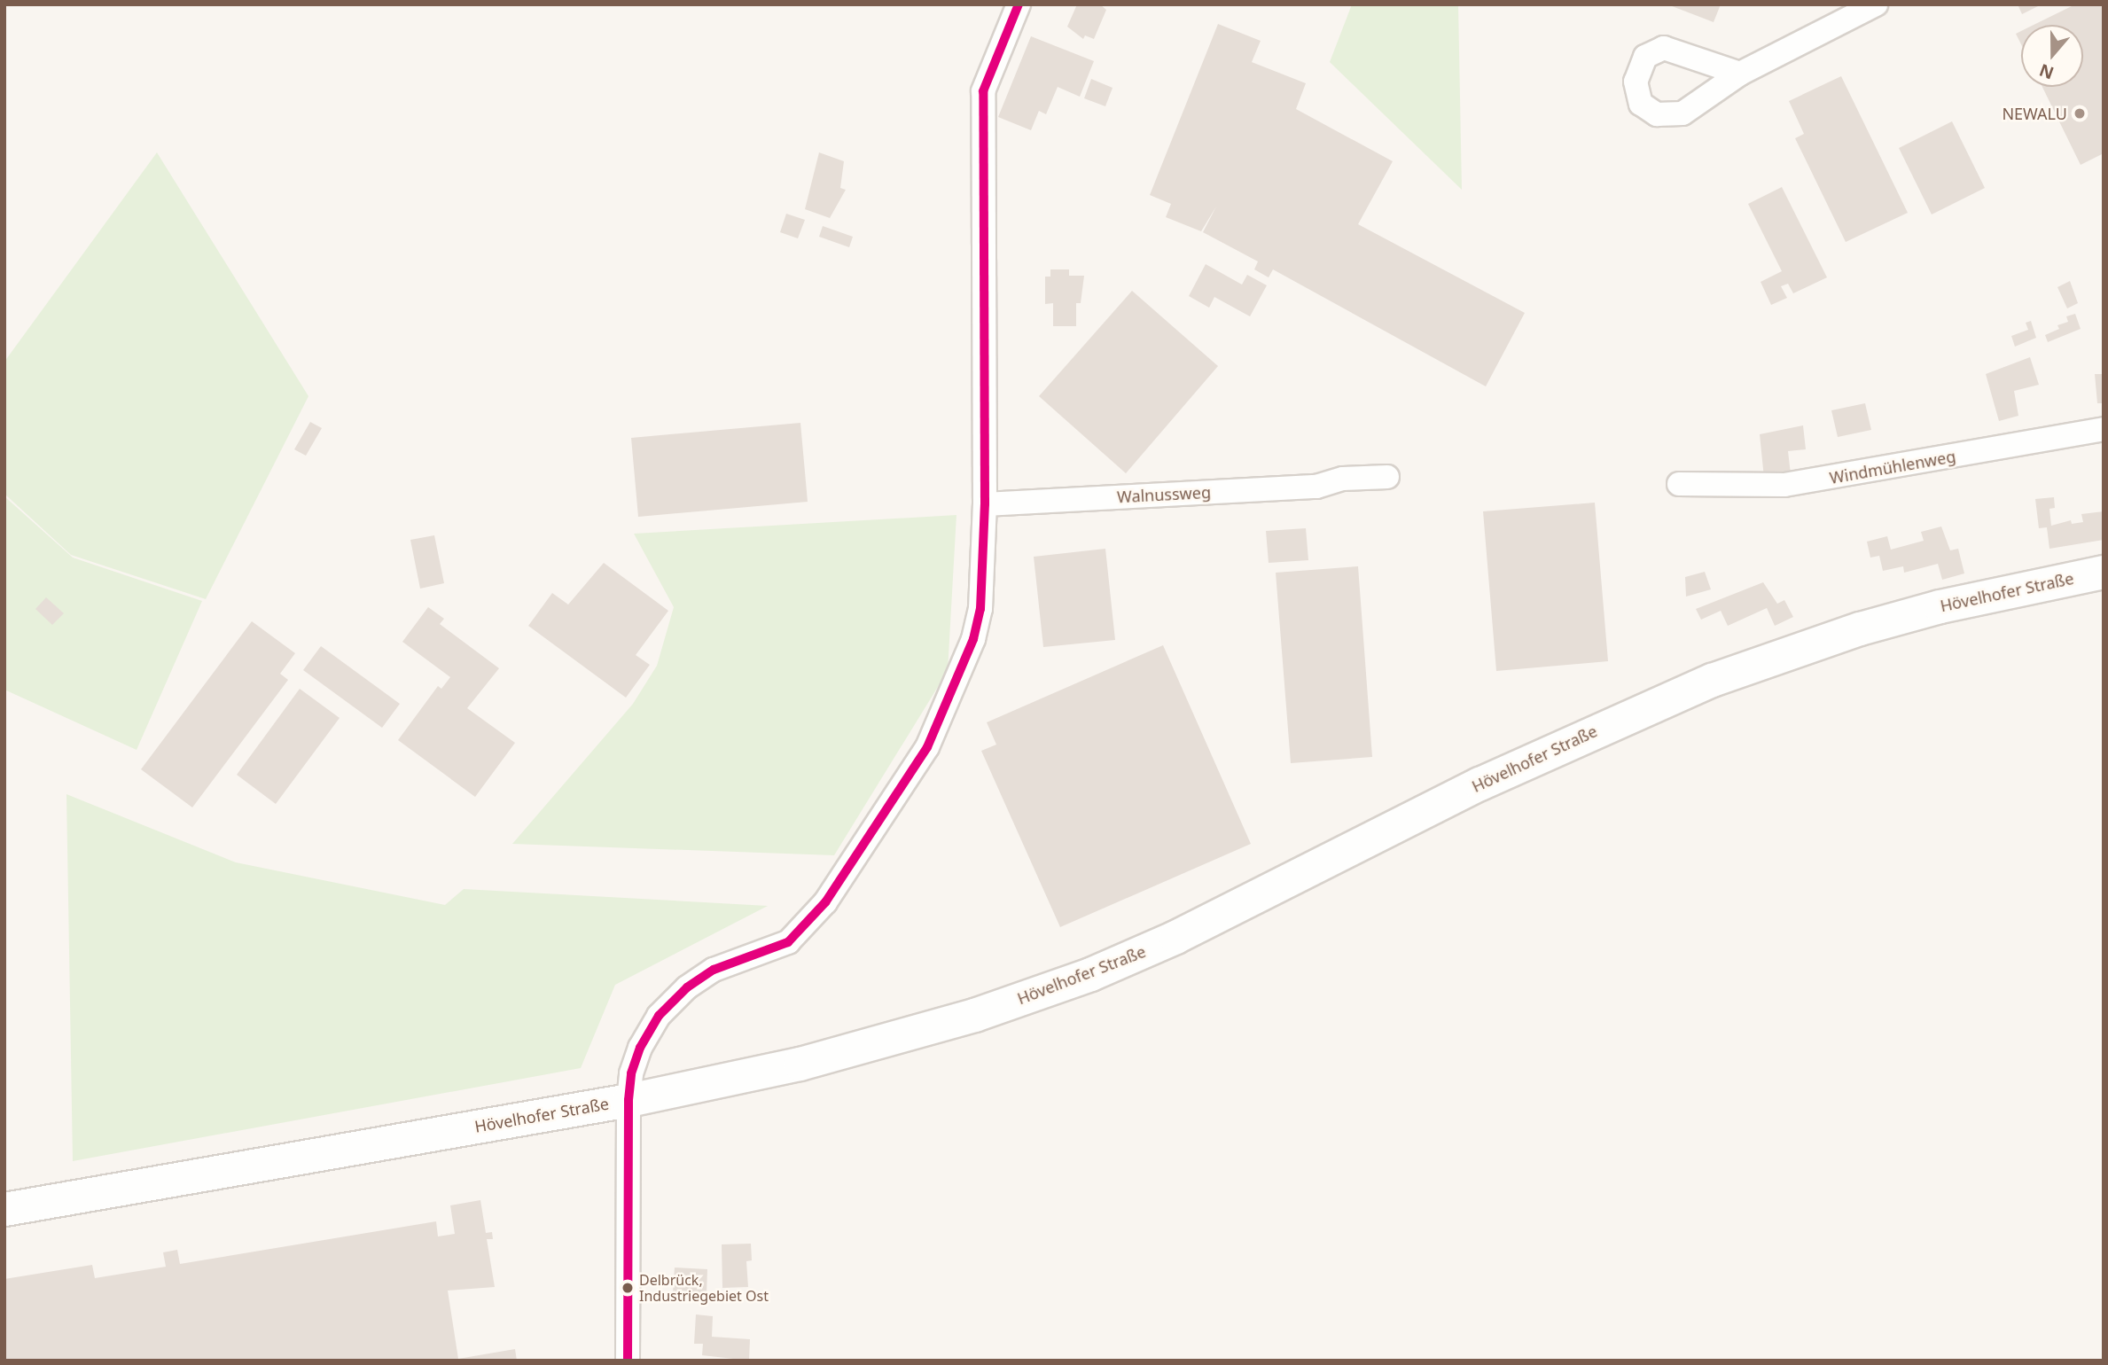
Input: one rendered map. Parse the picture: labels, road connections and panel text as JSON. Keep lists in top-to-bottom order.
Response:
{
  "streets": {
    "main road": ["Hövelhofer Straße"],
    "street": ["Windmühlenweg", "Walnussweg"]
  },
  "places": ["NEWALU", "Delbrück, Industriegebiet Ost"],
  "north": "bottom"
}
